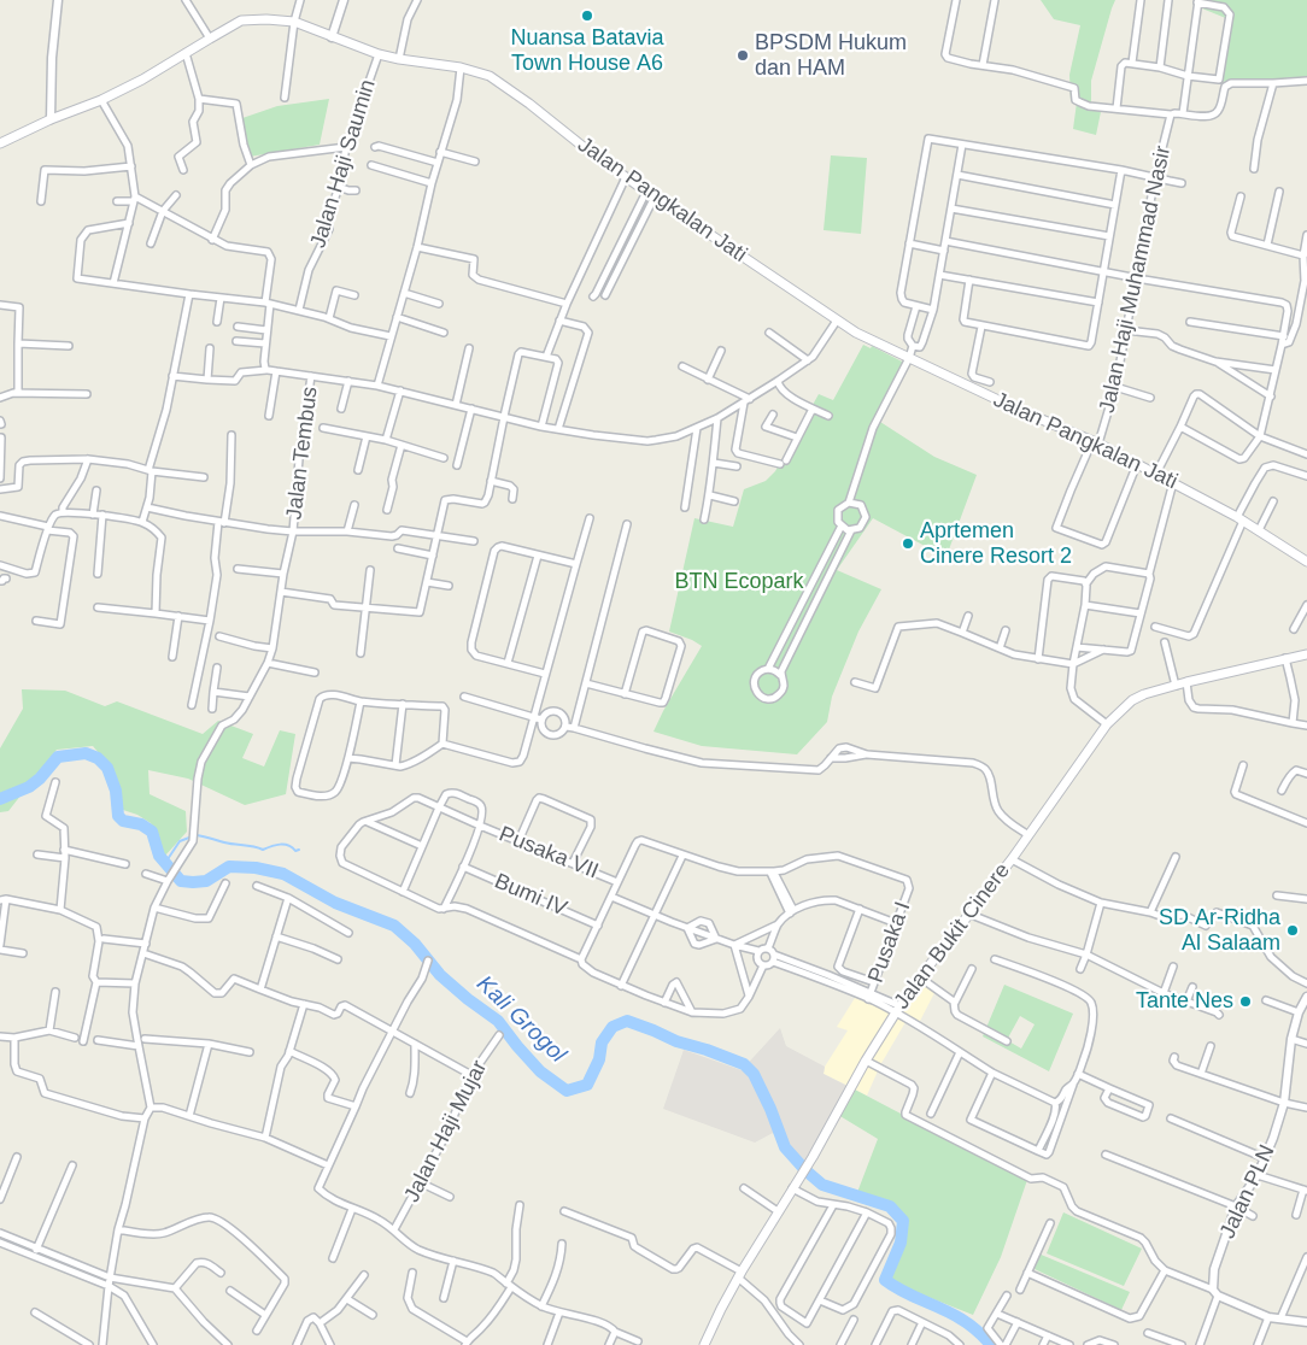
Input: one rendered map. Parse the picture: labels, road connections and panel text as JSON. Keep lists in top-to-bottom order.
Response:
{
  "streets": {
    "main road": ["Jalan Pangkalan Jati", "Jalan Bukit Cinere"],
    "street": [
      "Jalan Haji Saumin",
      "Jalan Haji Muhammad Nasir",
      "Jalan Tembus",
      "Pusaka VII",
      "Bumi IV",
      "Pusaka I",
      "Jalan Haji Mujar",
      "Jalan PLN"
    ]
  },
  "crossings": [
    ["Jalan Haji Saumin", "Jalan Pangkalan Jati"],
    ["Jalan Pangkalan Jati", "Jalan Haji Muhammad Nasir"]
  ],
  "water": ["Kali Grogol"],
  "parks": ["BTN Ecopark"],
  "places": [
    "Nuansa Batavia Town House A6",
    "BPSDM Hukum dan HAM",
    "Aprtemen Cinere Resort 2",
    "SD Ar-Ridha Al Salaam",
    "Tante Nes"
  ]
}
